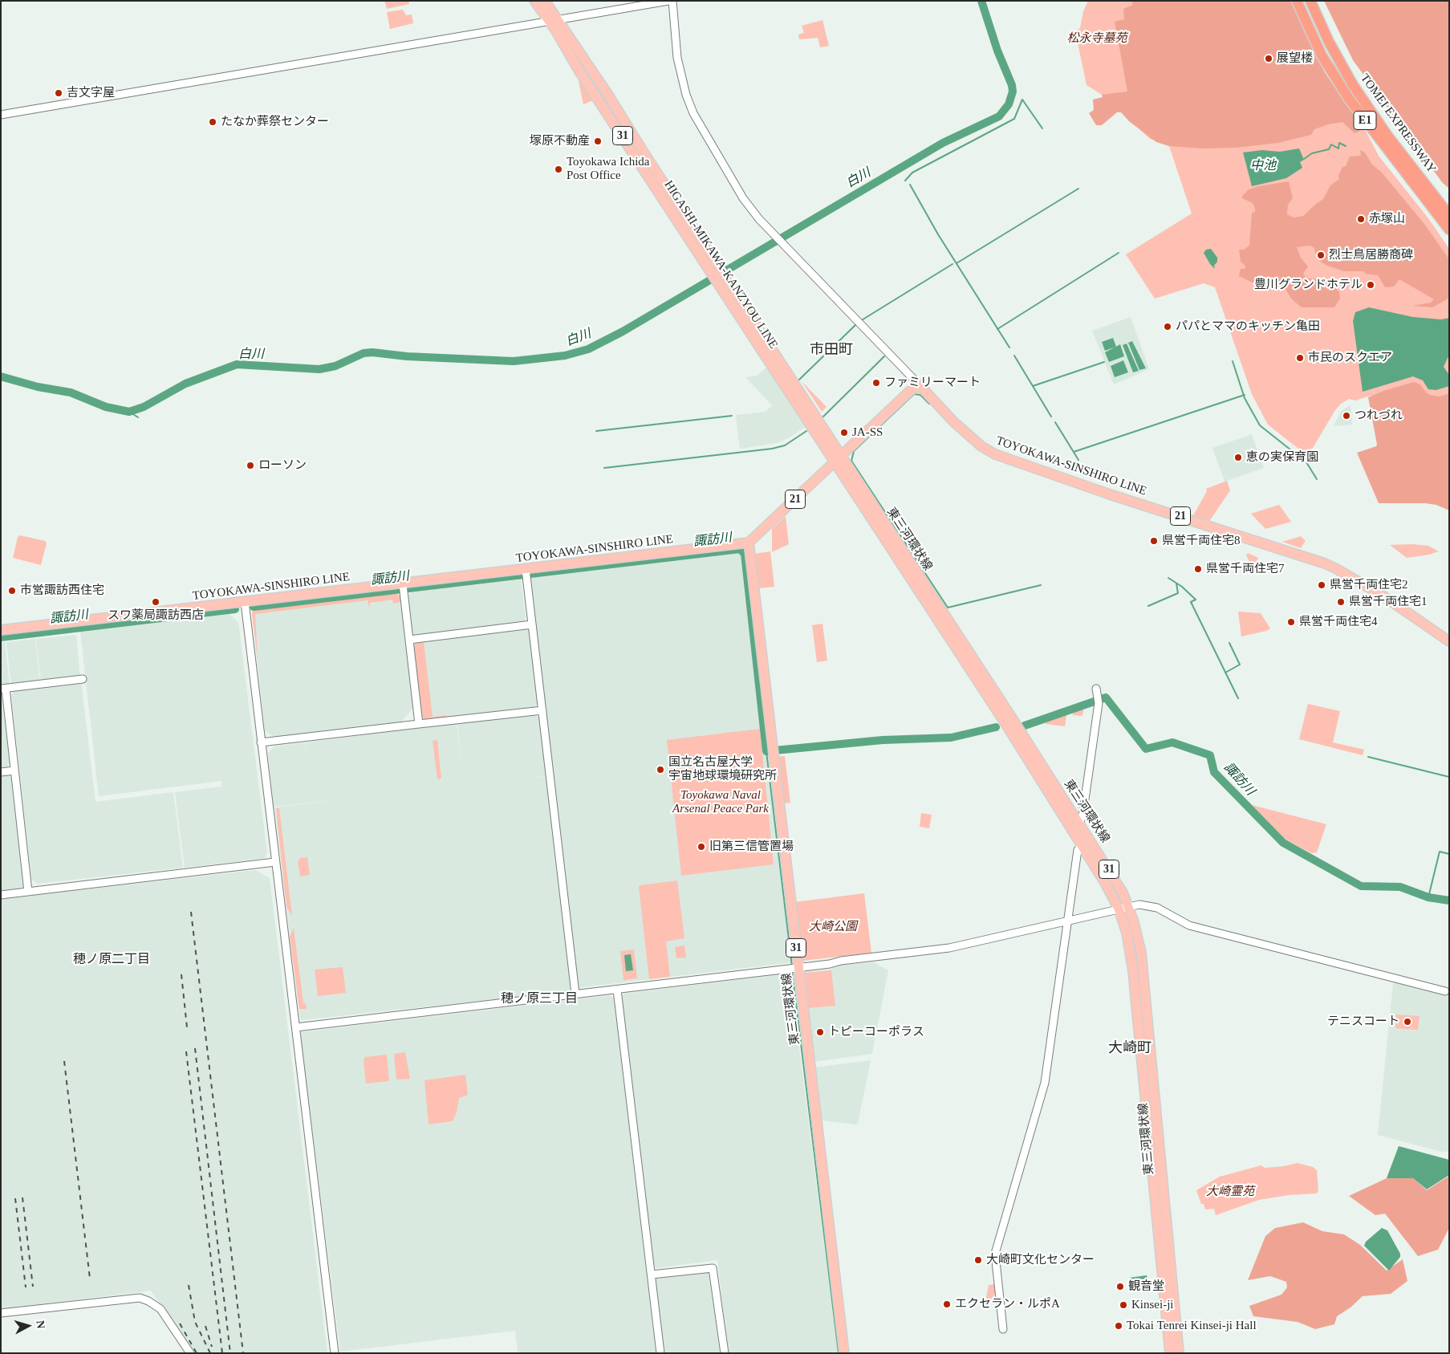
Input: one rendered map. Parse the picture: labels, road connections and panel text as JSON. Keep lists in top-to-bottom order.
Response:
{
  "streets": {
    "highway": ["E1", "TOMEI EXPRESSWAY"],
    "main road": [
      "31",
      "HIGASHI-MIKAWA-KANZYOU LINE",
      "TOYOKAWA-SINSHIRO LINE",
      "21",
      "東三河環状線"
    ]
  },
  "crossings": [
    ["HIGASHI-MIKAWA-KANZYOU LINE", "21"],
    ["HIGASHI-MIKAWA-KANZYOU LINE", "東三河環状線"],
    ["TOYOKAWA-SINSHIRO LINE", "21"],
    ["TOYOKAWA-SINSHIRO LINE", "東三河環状線"],
    ["21", "東三河環状線"]
  ],
  "districts": [
    "市田町",
    "穂ノ原二丁目",
    "穂ノ原三丁目",
    "大崎町"
  ],
  "water": ["中池", "白川", "諏訪川"],
  "parks": [
    "松永寺墓苑",
    "Toyokawa Naval Arsenal Peace Park",
    "大崎公園",
    "大崎霊苑"
  ],
  "places": [
    "展望楼",
    "吉文字屋",
    "たなか葬祭センター",
    "塚原不動産",
    "Toyokawa Ichida Post Office",
    "赤塚山",
    "烈士鳥居勝商碑",
    "豊川グランドホテル",
    "パパとママのキッチン亀田",
    "市民のスクエア",
    "ファミリーマート",
    "つれづれ",
    "JA-SS",
    "恵の実保育園",
    "ローソン",
    "県営千両住宅8",
    "県営千両住宅7",
    "県営千両住宅2",
    "市営諏訪西住宅",
    "スワ薬局諏訪西店",
    "県営千両住宅1",
    "県営千両住宅4",
    "国立名古屋大学 宇宙地球環境研究所",
    "旧第三信管置場",
    "テニスコート",
    "トピーコーポラス",
    "大崎町文化センター",
    "観音堂",
    "エクセラン・ルポA",
    "Kinsei-ji",
    "Tokai Tenrei Kinsei-ji Hall"
  ],
  "north": "right"
}
